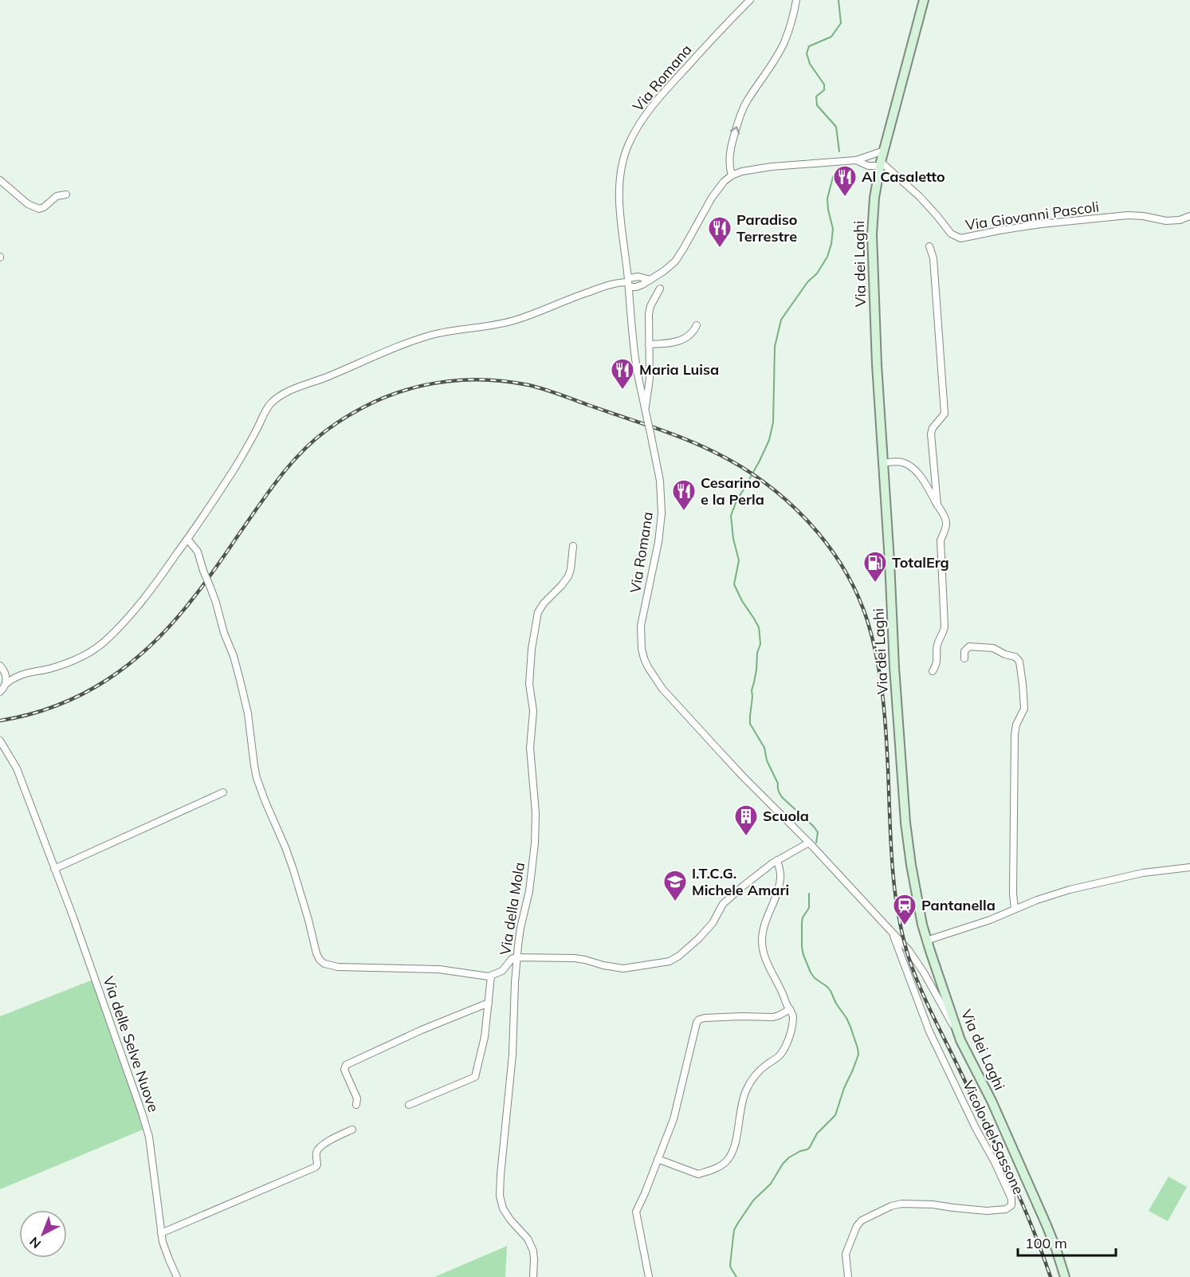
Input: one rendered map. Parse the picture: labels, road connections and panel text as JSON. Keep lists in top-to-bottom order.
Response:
{
  "streets": {
    "main road": ["Via dei Laghi"],
    "street": [
      "Via Romana",
      "Via Giovanni Pascoli",
      "Via della Mola",
      "Via delle Selve Nuove",
      "Vicolo del Sassone"
    ]
  },
  "crossings": [
    ["Via Romana", "Via dei Laghi"],
    ["Via Romana", "Vicolo del Sassone"],
    ["Via Giovanni Pascoli", "Via dei Laghi"]
  ],
  "places": {
    "restaurant": [
      "Al Casaletto",
      "Paradiso Terrestre",
      "Maria Luisa",
      "Cesarino e la Perla"
    ],
    "fuel station": ["TotalErg"],
    "building": ["Scuola"],
    "school or university": ["I.T.C.G. Michele Amari"],
    "station": ["Pantanella"]
  },
  "scale_bar": "100 m",
  "north": "bottom left"
}
